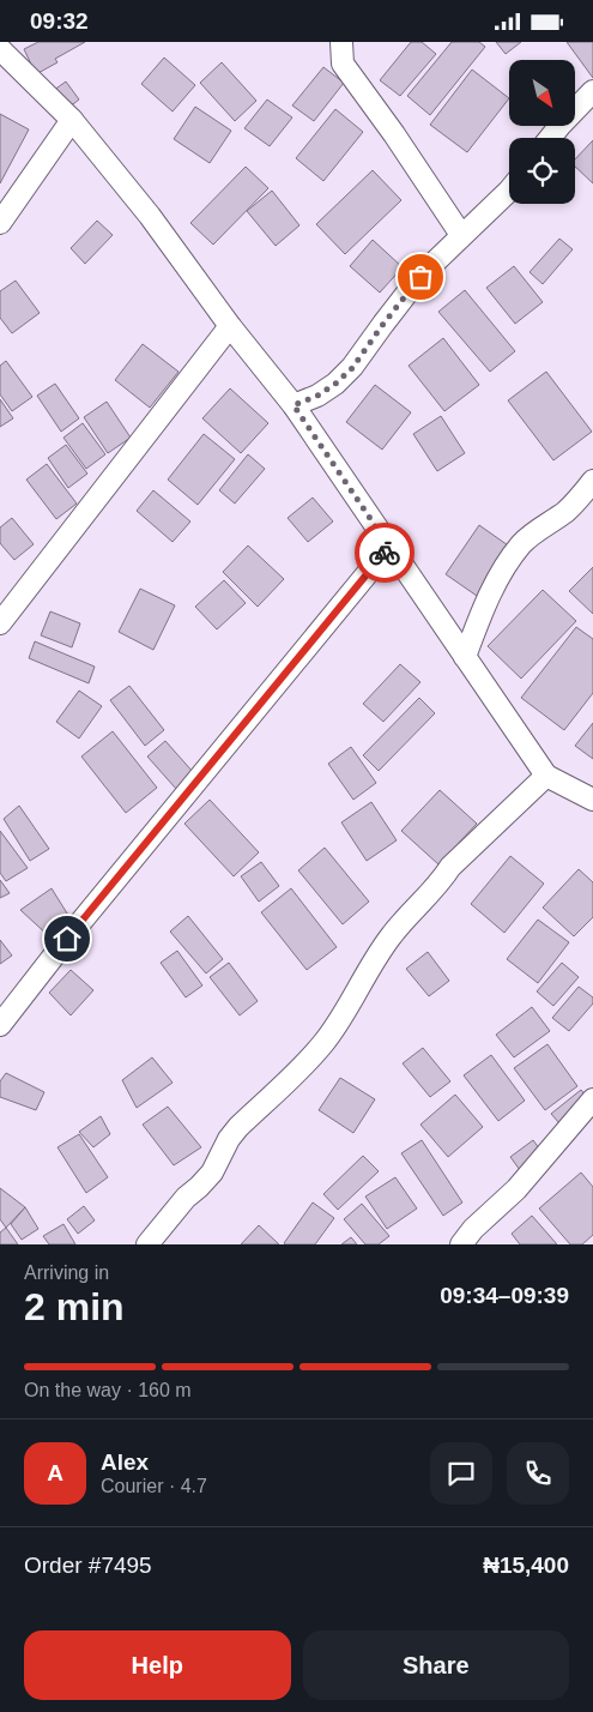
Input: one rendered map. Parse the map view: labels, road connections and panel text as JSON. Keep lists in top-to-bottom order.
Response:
{
  "north": "bottom right",
  "page": {
    "status": "09:32",
    "heading": ["2 min", "Arriving in", "09:34–09:39"],
    "panel": [
      "Alex",
      "Courier · 4.7",
      "Order #7495",
      "₦15,400"
    ],
    "bar": "On the way · 160 m",
    "round": "A",
    "buttons": ["Help", "Share"]
  }
}
